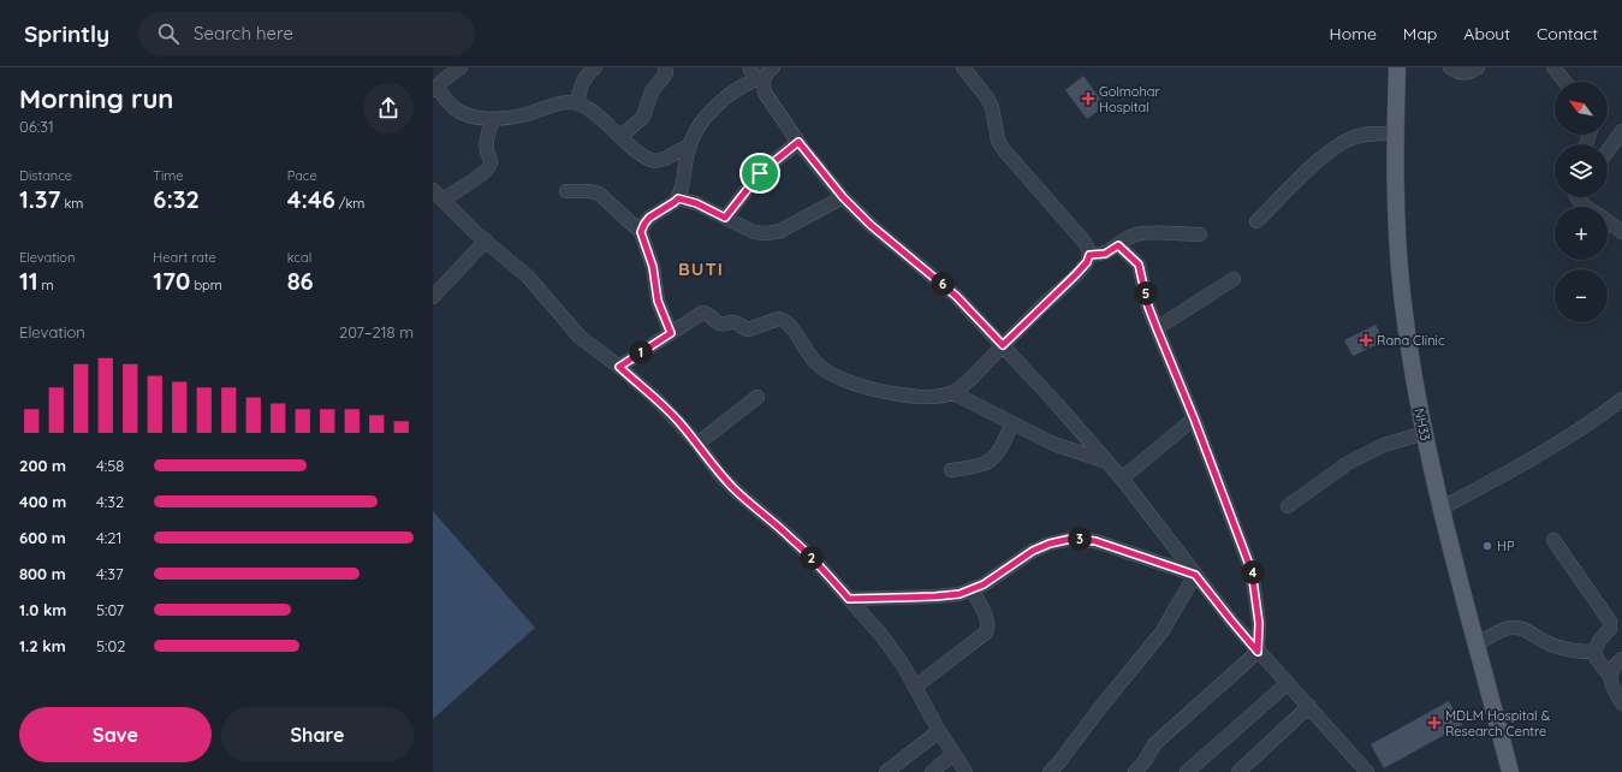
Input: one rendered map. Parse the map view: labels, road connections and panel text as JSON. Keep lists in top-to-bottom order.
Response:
{
  "streets": {
    "main road": ["NH33"]
  },
  "districts": ["BUTI"],
  "places": {
    "health": ["Golmohar Hospital", "Rana Clinic", "MDLM Hospital & Research Centre"],
    "other": ["HP"]
  },
  "north": "top left",
  "page": {
    "header": "Sprintly",
    "search": "Search here",
    "nav": [
      "Home",
      "Map",
      "About",
      "Contact"
    ],
    "heading": ["Morning run", "06:31"],
    "map_buttons": ["+", "−"],
    "stats": [
      ["Distance", "1.37 km"],
      ["Time", "6:32"],
      ["Pace", "4:46 /km"],
      ["Elevation", "11 m"],
      ["Heart rate", "170 bpm"],
      ["kcal", "86"]
    ],
    "pins": [
      "6",
      "5",
      "1",
      "3",
      "2",
      "4"
    ],
    "chart": ["Elevation", "207–218 m"],
    "list": [
      {
        "name": "200 m",
        "note": "4:58"
      },
      {
        "name": "400 m",
        "note": "4:32"
      },
      {
        "name": "600 m",
        "note": "4:21"
      },
      {
        "name": "800 m",
        "note": "4:37"
      },
      {
        "name": "1.0 km",
        "note": "5:07"
      },
      {
        "name": "1.2 km",
        "note": "5:02"
      }
    ],
    "buttons": ["Save", "Share"]
  }
}
